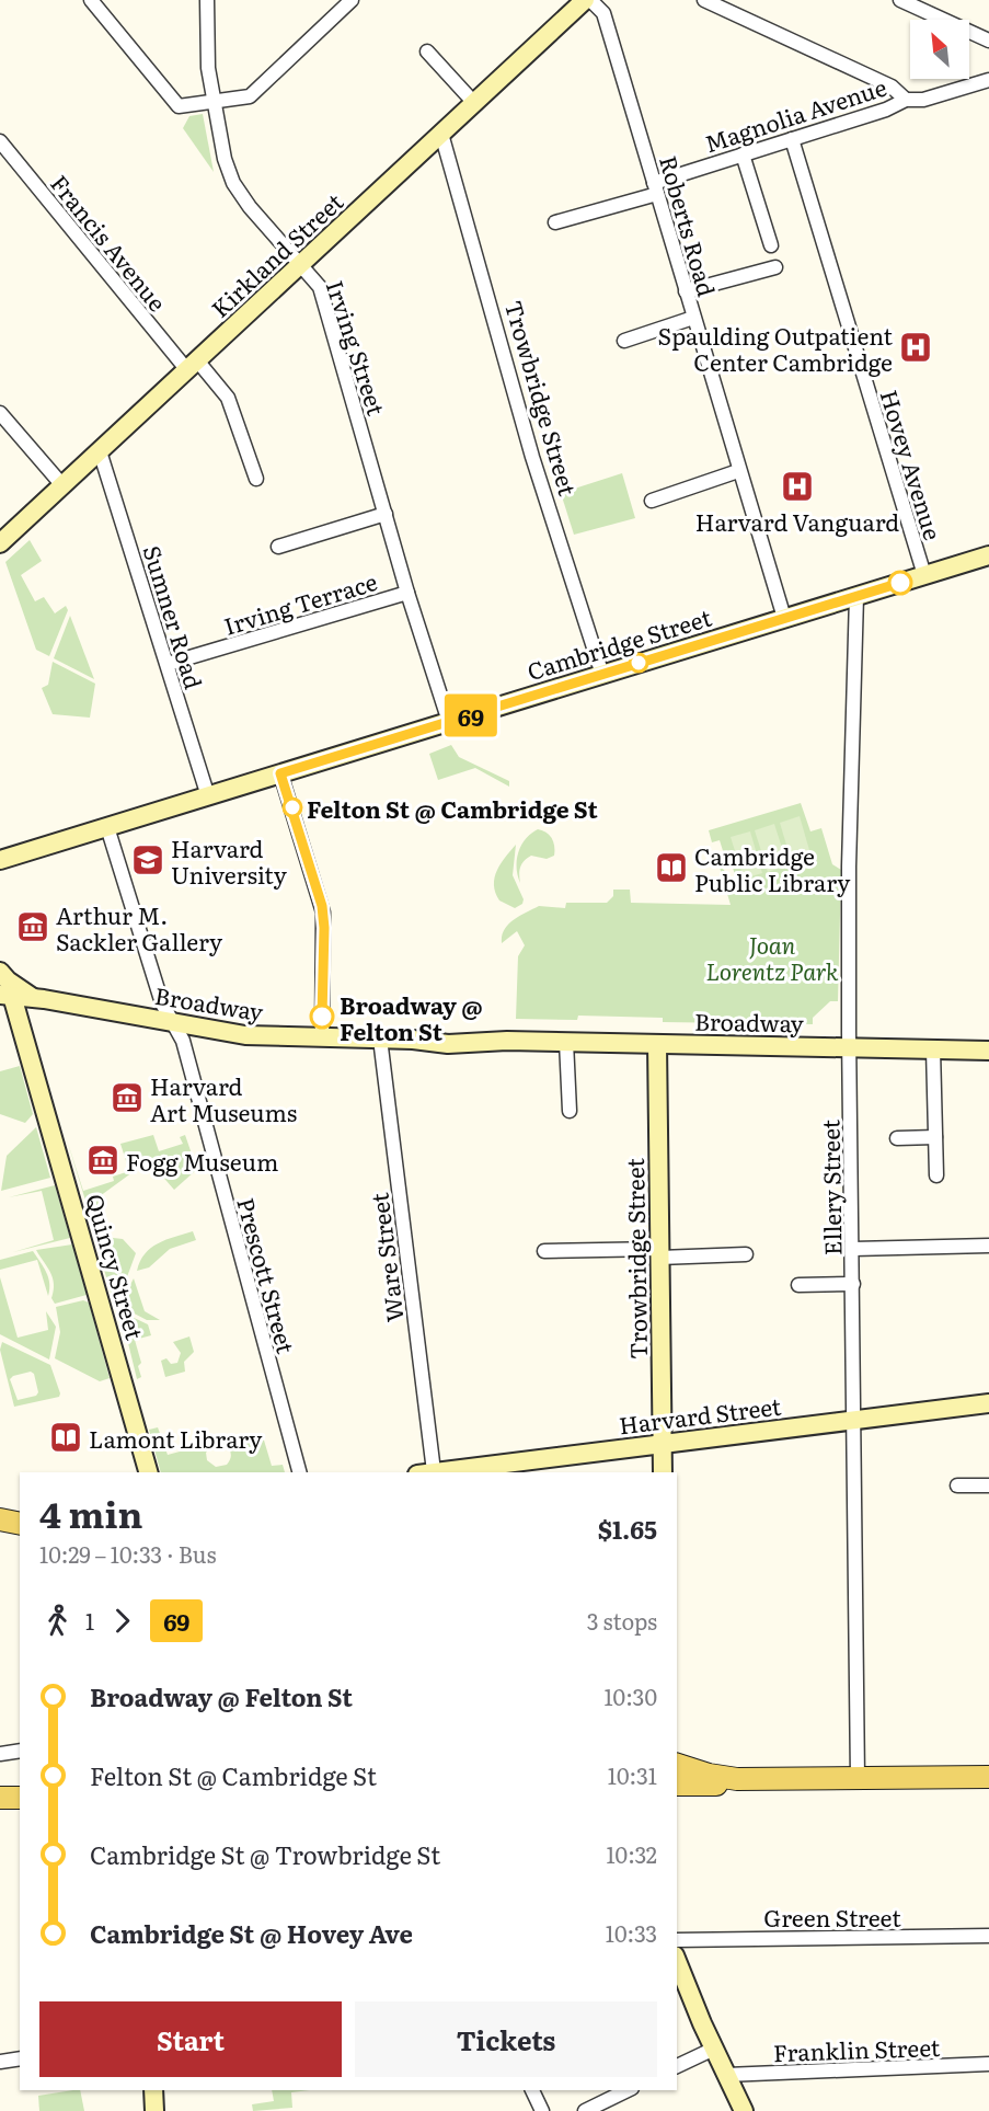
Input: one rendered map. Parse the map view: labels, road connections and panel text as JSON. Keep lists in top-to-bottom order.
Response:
{
  "streets": {
    "main road": [
      "Kirkland Street",
      "Trowbridge Street",
      "Cambridge Street",
      "Broadway",
      "Quincy Street",
      "Harvard Street"
    ],
    "street": [
      "Magnolia Avenue",
      "Roberts Road",
      "Francis Avenue",
      "Irving Street",
      "Hovey Avenue",
      "Irving Terrace",
      "Sumner Road",
      "Ellery Street",
      "Ware Street",
      "Prescott Street",
      "Green Street",
      "Franklin Street"
    ]
  },
  "crossings": [
    ["Magnolia Avenue", "Roberts Road"],
    ["Magnolia Avenue", "Hovey Avenue"],
    ["Roberts Road", "Cambridge Street"],
    ["Francis Avenue", "Kirkland Street"],
    ["Kirkland Street", "Irving Street"],
    ["Kirkland Street", "Trowbridge Street"],
    ["Kirkland Street", "Sumner Road"],
    ["Irving Street", "Irving Terrace"],
    ["Irving Street", "Cambridge Street"],
    ["Trowbridge Street", "Cambridge Street"],
    ["Trowbridge Street", "Broadway"],
    ["Trowbridge Street", "Harvard Street"],
    ["Hovey Avenue", "Cambridge Street"],
    ["Irving Terrace", "Sumner Road"],
    ["Sumner Road", "Cambridge Street"],
    ["Cambridge Street", "Ellery Street"],
    ["Cambridge Street", "Prescott Street"],
    ["Broadway", "Ellery Street"],
    ["Broadway", "Ware Street"],
    ["Broadway", "Quincy Street"],
    ["Broadway", "Prescott Street"],
    ["Ellery Street", "Harvard Street"],
    ["Ware Street", "Harvard Street"]
  ],
  "parks": ["Joan Lorentz Park"],
  "places": {
    "hospital": ["Spaulding Outpatient Center Cambridge", "Harvard Vanguard"],
    "other": ["Felton St @ Cambridge St", "Broadway @ Felton St"],
    "school or university": ["Harvard University"],
    "library": ["Cambridge Public Library", "Lamont Library"],
    "museum": ["Arthur M. Sackler Gallery", "Harvard Art Museums", "Fogg Museum"]
  },
  "lines": ["bus line 69"],
  "north": "top left",
  "page": {
    "on_map": "69",
    "heading": ["4 min", "10:29 – 10:33 · Bus", "$1.65"],
    "legs": ["1", "69", "3 stops"],
    "list": [
      {
        "name": "Broadway @ Felton St",
        "value": "10:30"
      },
      {
        "name": "Felton St @ Cambridge St",
        "value": "10:31"
      },
      {
        "name": "Cambridge St @ Trowbridge St",
        "value": "10:32"
      },
      {
        "name": "Cambridge St @ Hovey Ave",
        "value": "10:33"
      }
    ],
    "buttons": ["Start", "Tickets"]
  }
}
